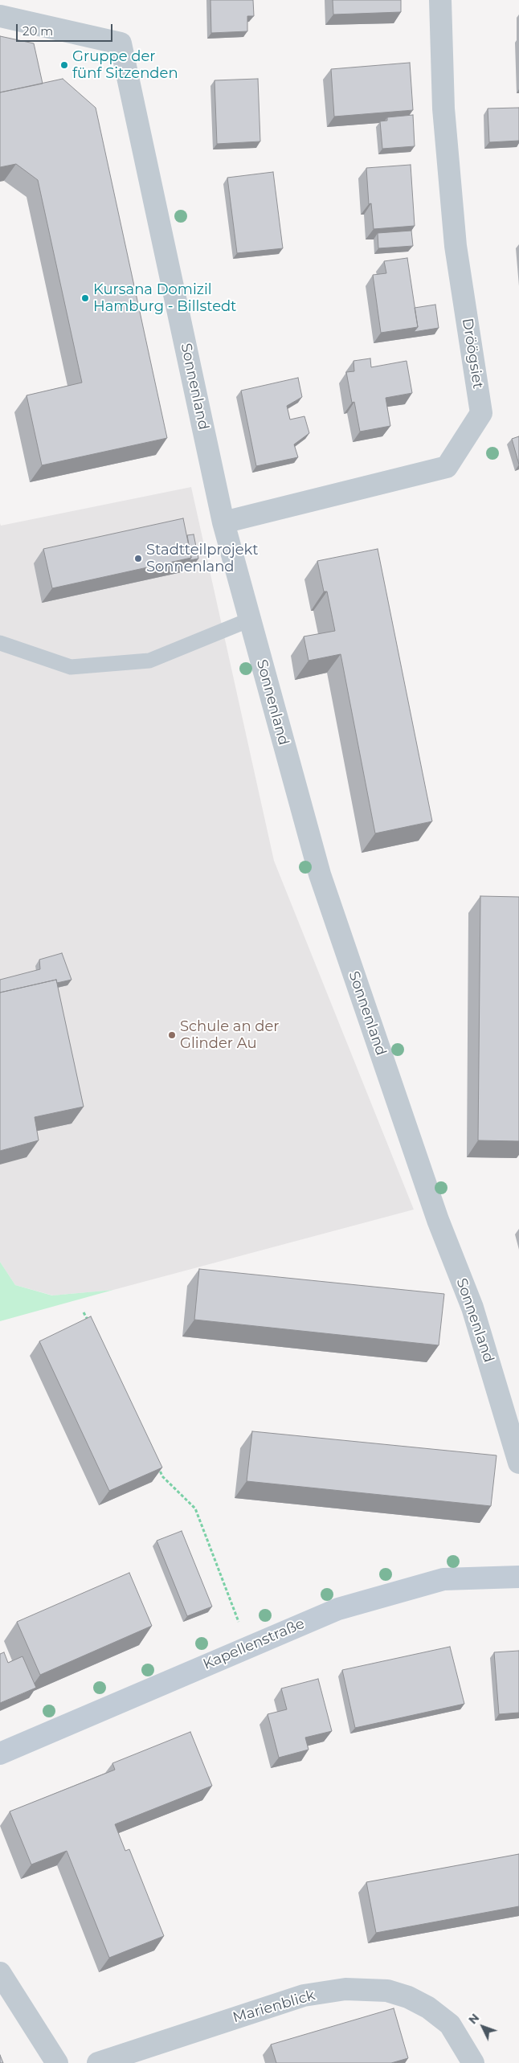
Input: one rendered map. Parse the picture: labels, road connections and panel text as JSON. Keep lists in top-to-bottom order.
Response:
{
  "streets": {
    "street": [
      "Dröögsiet",
      "Sonnenland",
      "Kapellenstraße",
      "Marienblick"
    ]
  },
  "crossings": [
    ["Dröögsiet", "Sonnenland"]
  ],
  "places": [
    "Gruppe der fünf Sitzenden",
    "Kursana Domizil Hamburg - Billstedt",
    "Stadtteilprojekt Sonnenland",
    "Schule an der Glinder Au"
  ],
  "scale_bar": "20 m",
  "north": "top left"
}
